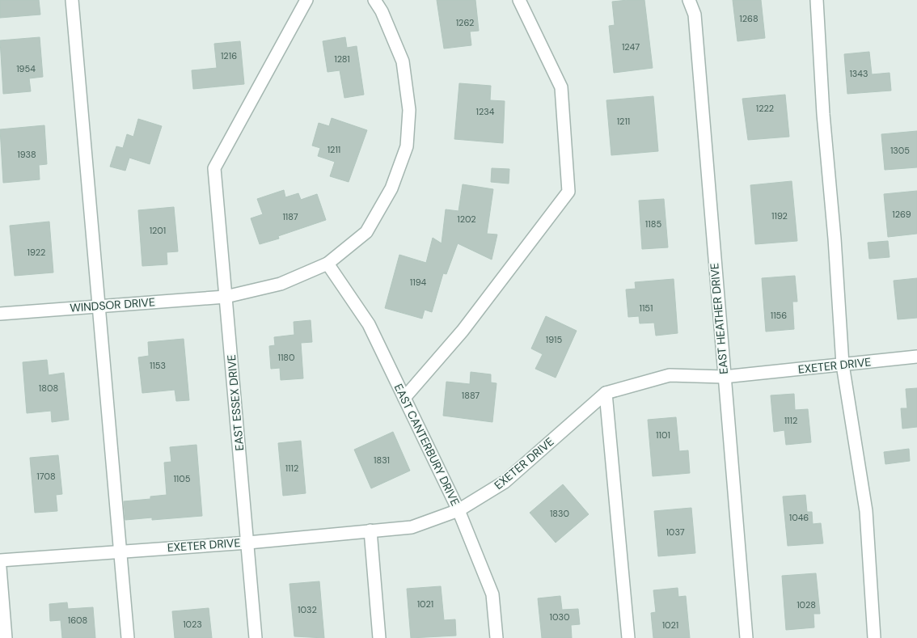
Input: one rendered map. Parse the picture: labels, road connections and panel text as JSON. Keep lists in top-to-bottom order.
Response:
{
  "streets": {
    "street": [
      "WINDSOR DRIVE",
      "EAST HEATHER DRIVE",
      "EXETER DRIVE",
      "EAST ESSEX DRIVE",
      "EAST CANTERBURY DRIVE"
    ]
  },
  "crossings": [
    ["WINDSOR DRIVE", "EAST ESSEX DRIVE"],
    ["WINDSOR DRIVE", "EAST CANTERBURY DRIVE"],
    ["EAST HEATHER DRIVE", "EXETER DRIVE"],
    ["EXETER DRIVE", "EAST ESSEX DRIVE"],
    ["EXETER DRIVE", "EAST CANTERBURY DRIVE"]
  ],
  "house_numbers": [
    "1268",
    "1262",
    "1247",
    "1216",
    "1281",
    "1954",
    "1343",
    "1222",
    "1234",
    "1211",
    "1211",
    "1305",
    "1938",
    "1269",
    "1192",
    "1187",
    "1202",
    "1185",
    "1201",
    "1922",
    "1194",
    "1151",
    "1156",
    "1915",
    "1180",
    "1153",
    "1808",
    "1887",
    "1112",
    "1101",
    "1831",
    "1112",
    "1708",
    "1105",
    "1830",
    "1046",
    "1037",
    "1021",
    "1028",
    "1032",
    "1030",
    "1608",
    "1023",
    "1021"
  ]
}
